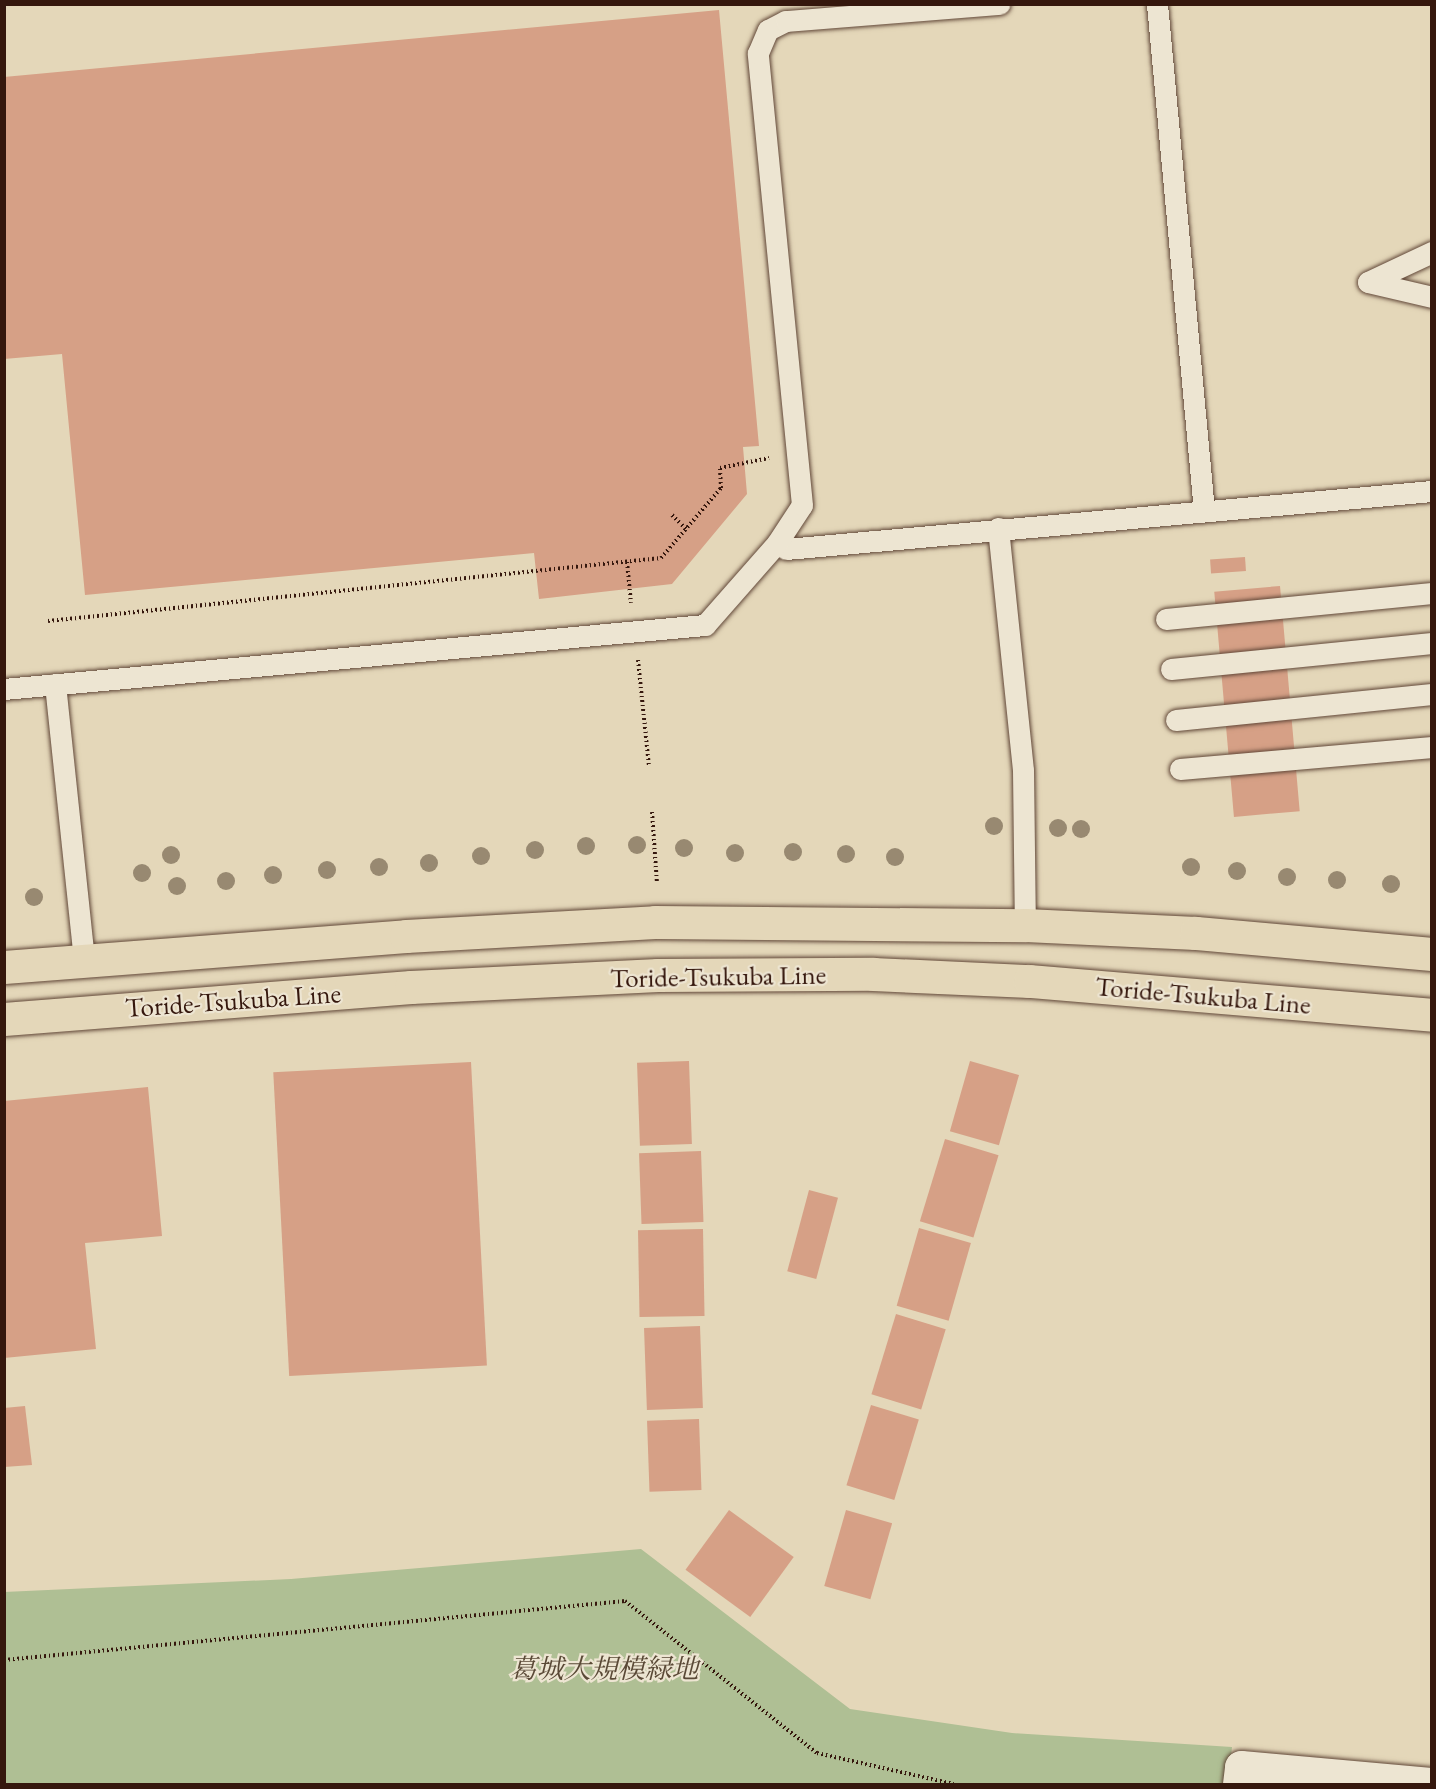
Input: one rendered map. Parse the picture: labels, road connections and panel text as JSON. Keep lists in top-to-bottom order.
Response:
{
  "streets": {
    "main road": ["Toride-Tsukuba Line"]
  },
  "parks": ["葛城大規模緑地"]
}
